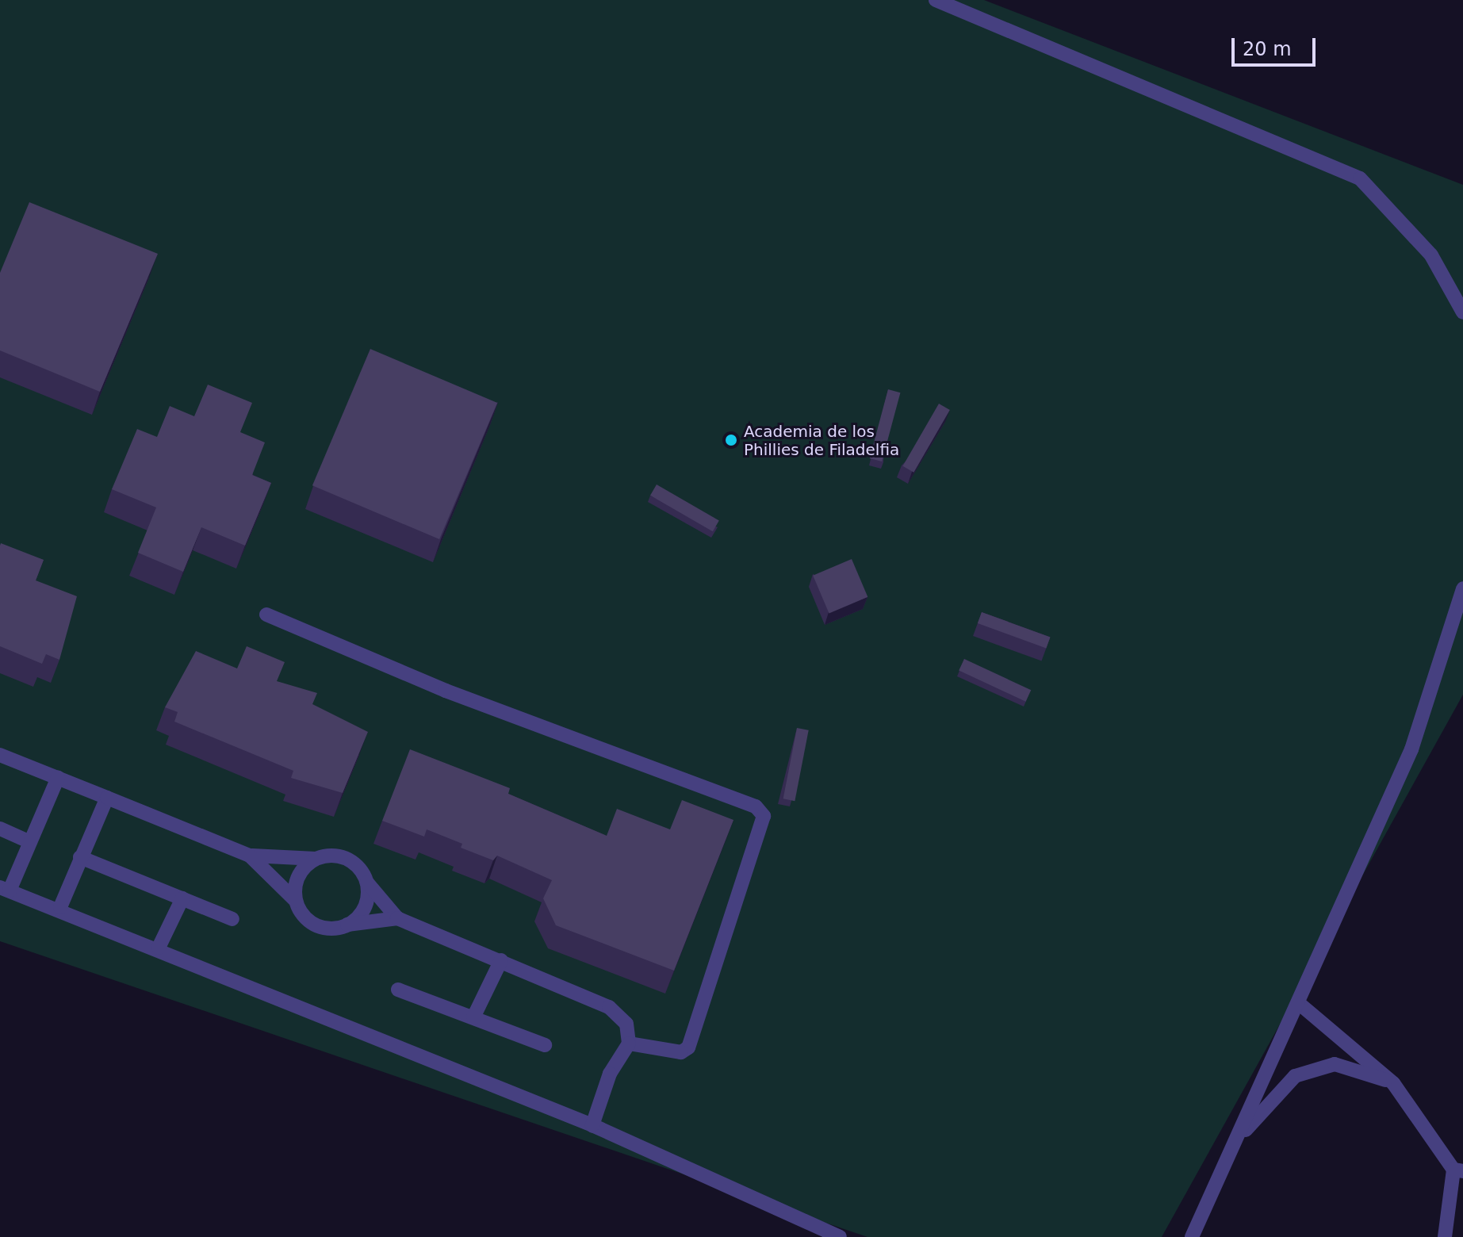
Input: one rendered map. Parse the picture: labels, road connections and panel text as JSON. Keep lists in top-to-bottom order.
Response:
{
  "places": ["Academia de los Phillies de Filadelfia"],
  "scale_bar": "20 m"
}
